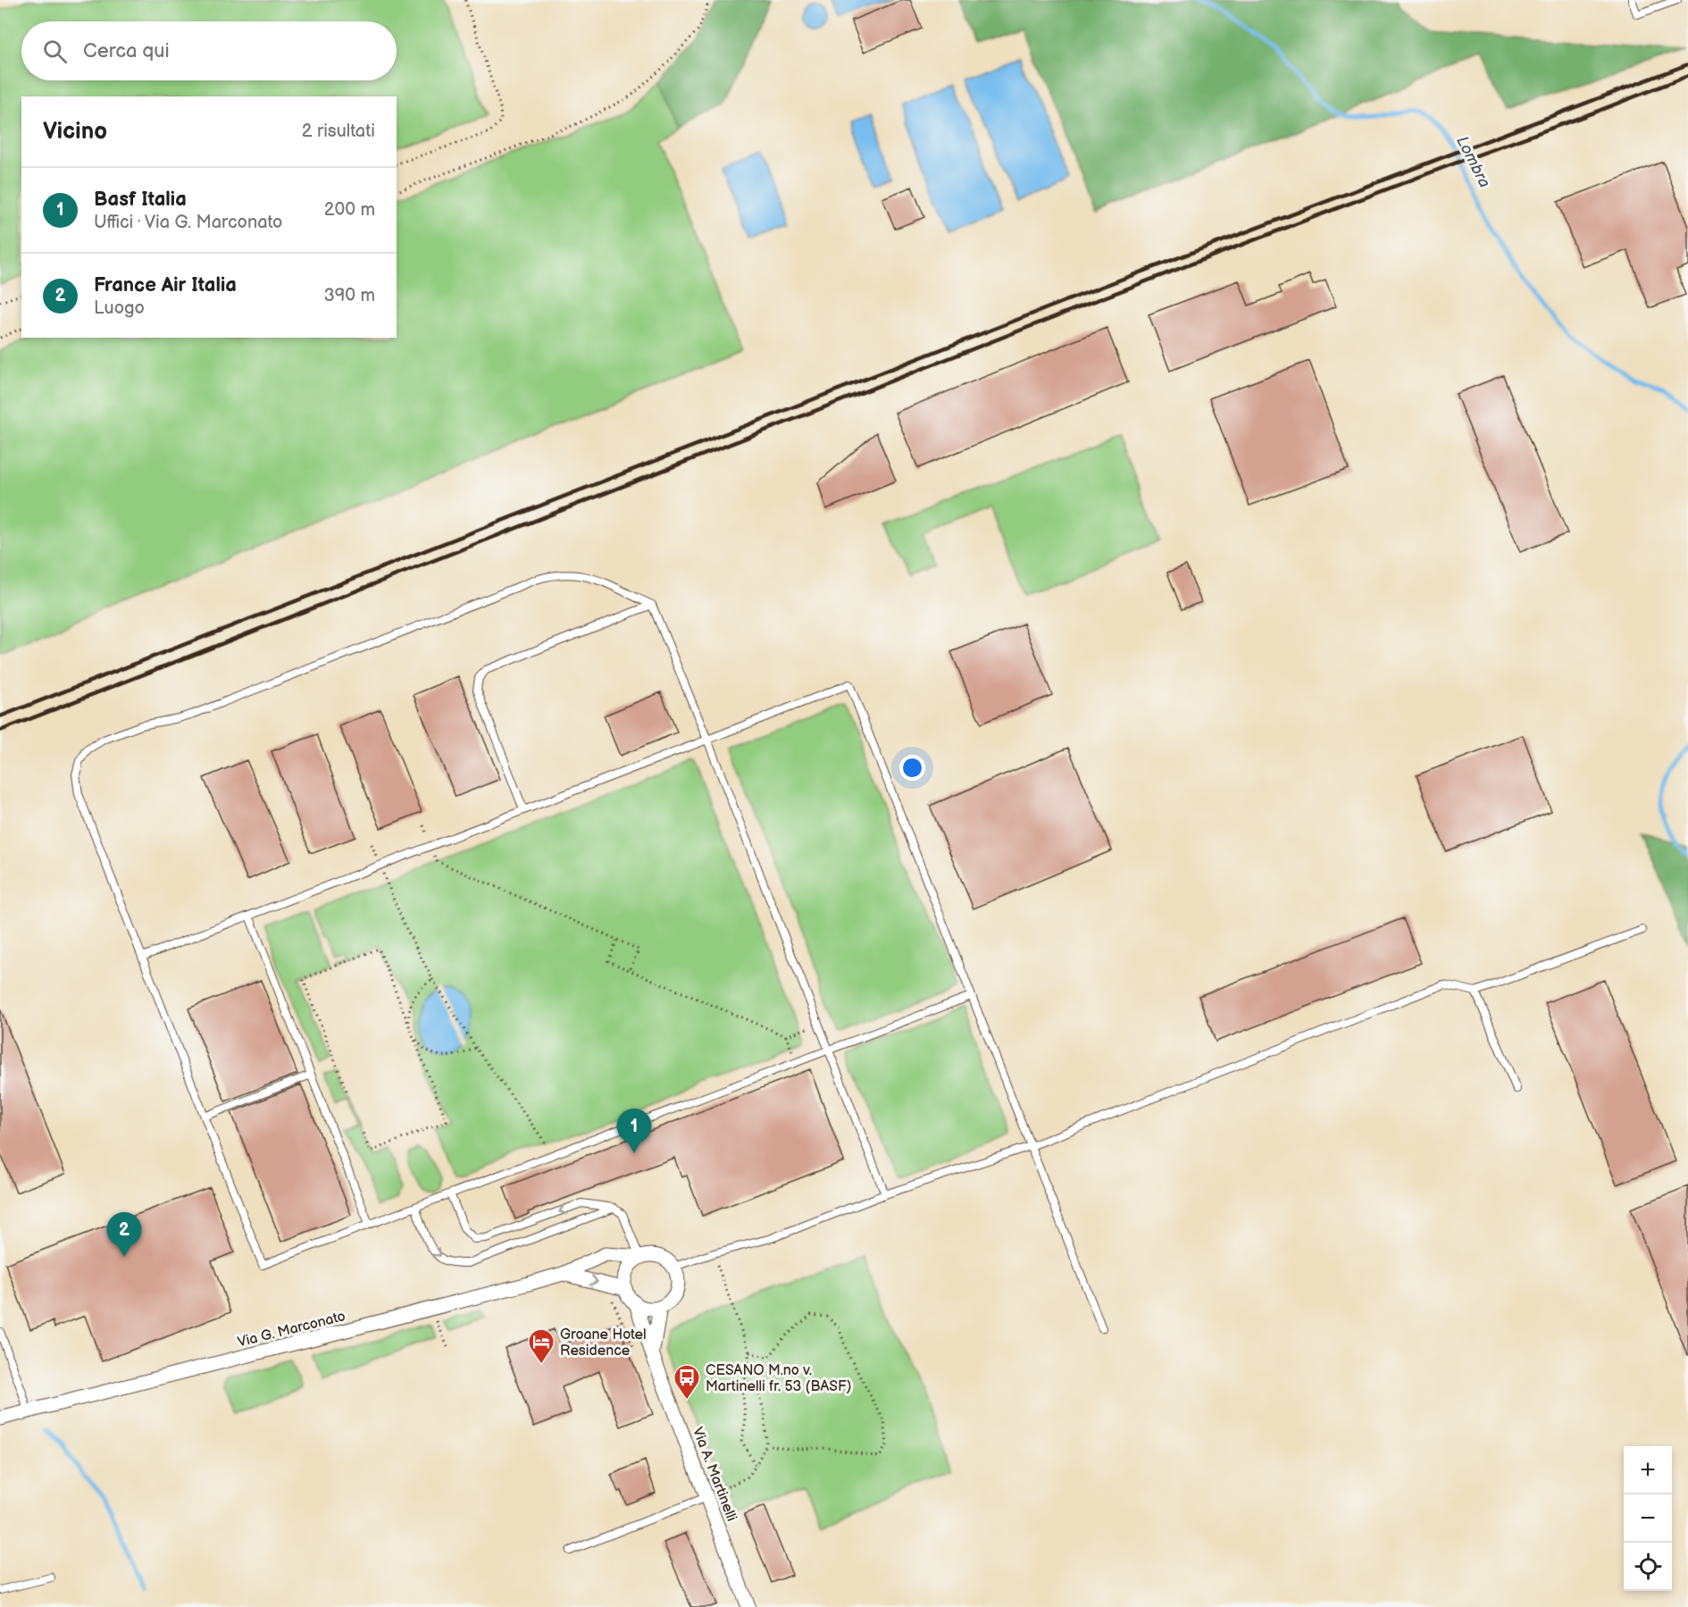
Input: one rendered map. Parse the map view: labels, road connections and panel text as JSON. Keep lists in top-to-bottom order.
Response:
{
  "streets": {
    "street": ["Via G. Marconato", "Via A. Martinelli"]
  },
  "crossings": [
    ["Via G. Marconato", "Via A. Martinelli"]
  ],
  "water": ["Lombra"],
  "places": {
    "hotel": ["Groane Hotel Residence"],
    "bus stop": ["CESANO M.no v. Martinelli fr. 53 (BASF)"]
  },
  "page": {
    "search": "Cerca qui",
    "heading": ["Vicino", "2 risultati"],
    "list": [
      {
        "mark": "1",
        "name": "Basf Italia",
        "note": "Uffici · Via G. Marconato",
        "value": "200 m"
      },
      {
        "mark": "2",
        "name": "France Air Italia",
        "note": "Luogo",
        "value": "390 m"
      }
    ],
    "pins": ["1", "2"],
    "map_buttons": ["+", "−"]
  }
}
